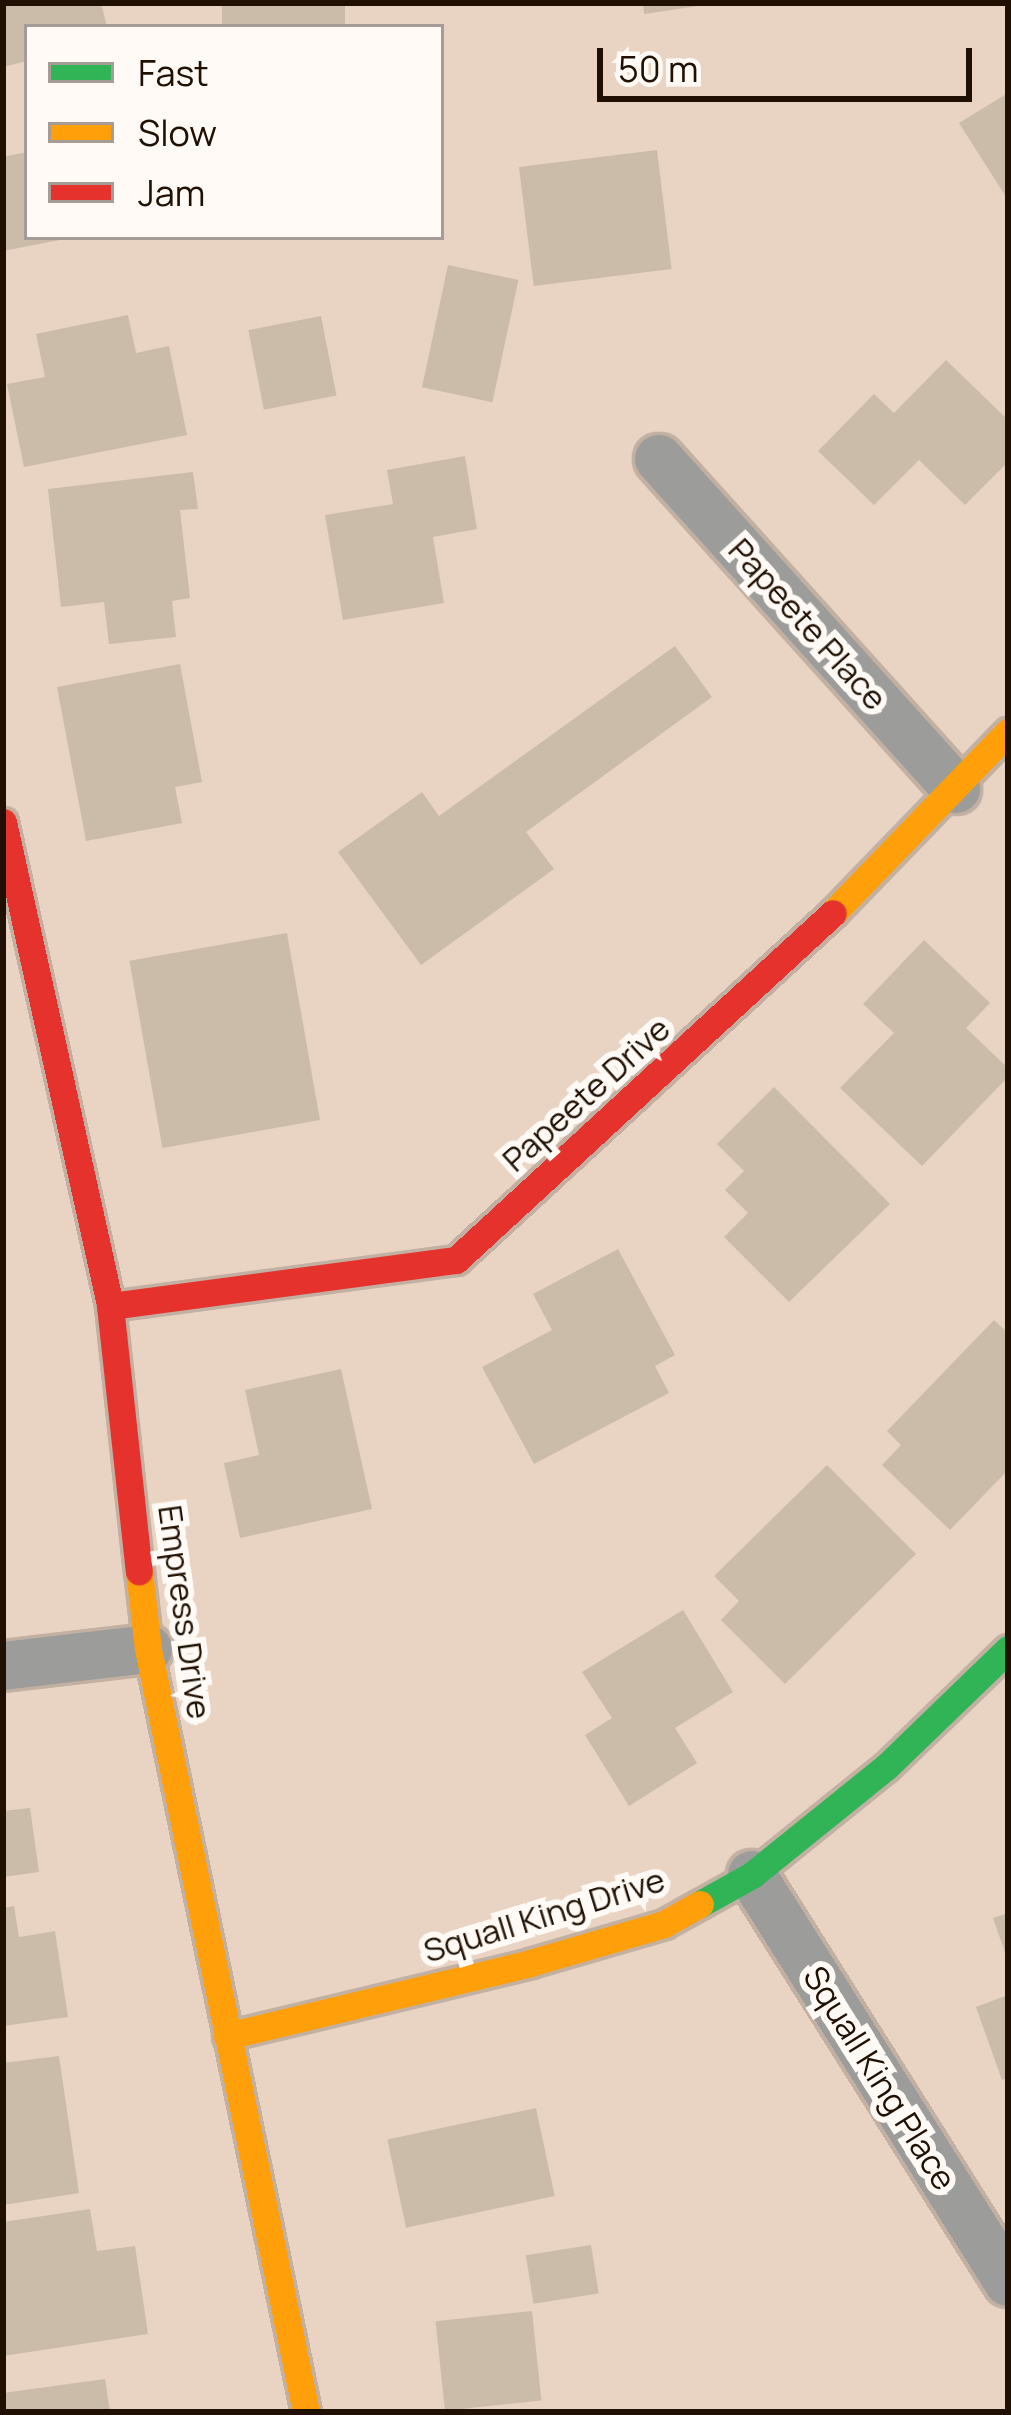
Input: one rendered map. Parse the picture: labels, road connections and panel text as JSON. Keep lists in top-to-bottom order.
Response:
{
  "streets": {
    "street": [
      "Papeete Place",
      "Papeete Drive",
      "Empress Drive",
      "Squall King Drive",
      "Squall King Place"
    ]
  },
  "crossings": [
    ["Papeete Place", "Papeete Drive"],
    ["Papeete Drive", "Empress Drive"],
    ["Empress Drive", "Squall King Drive"],
    ["Squall King Drive", "Squall King Place"]
  ],
  "legend": ["Fast", "Slow", "Jam"],
  "scale_bar": "50 m"
}
